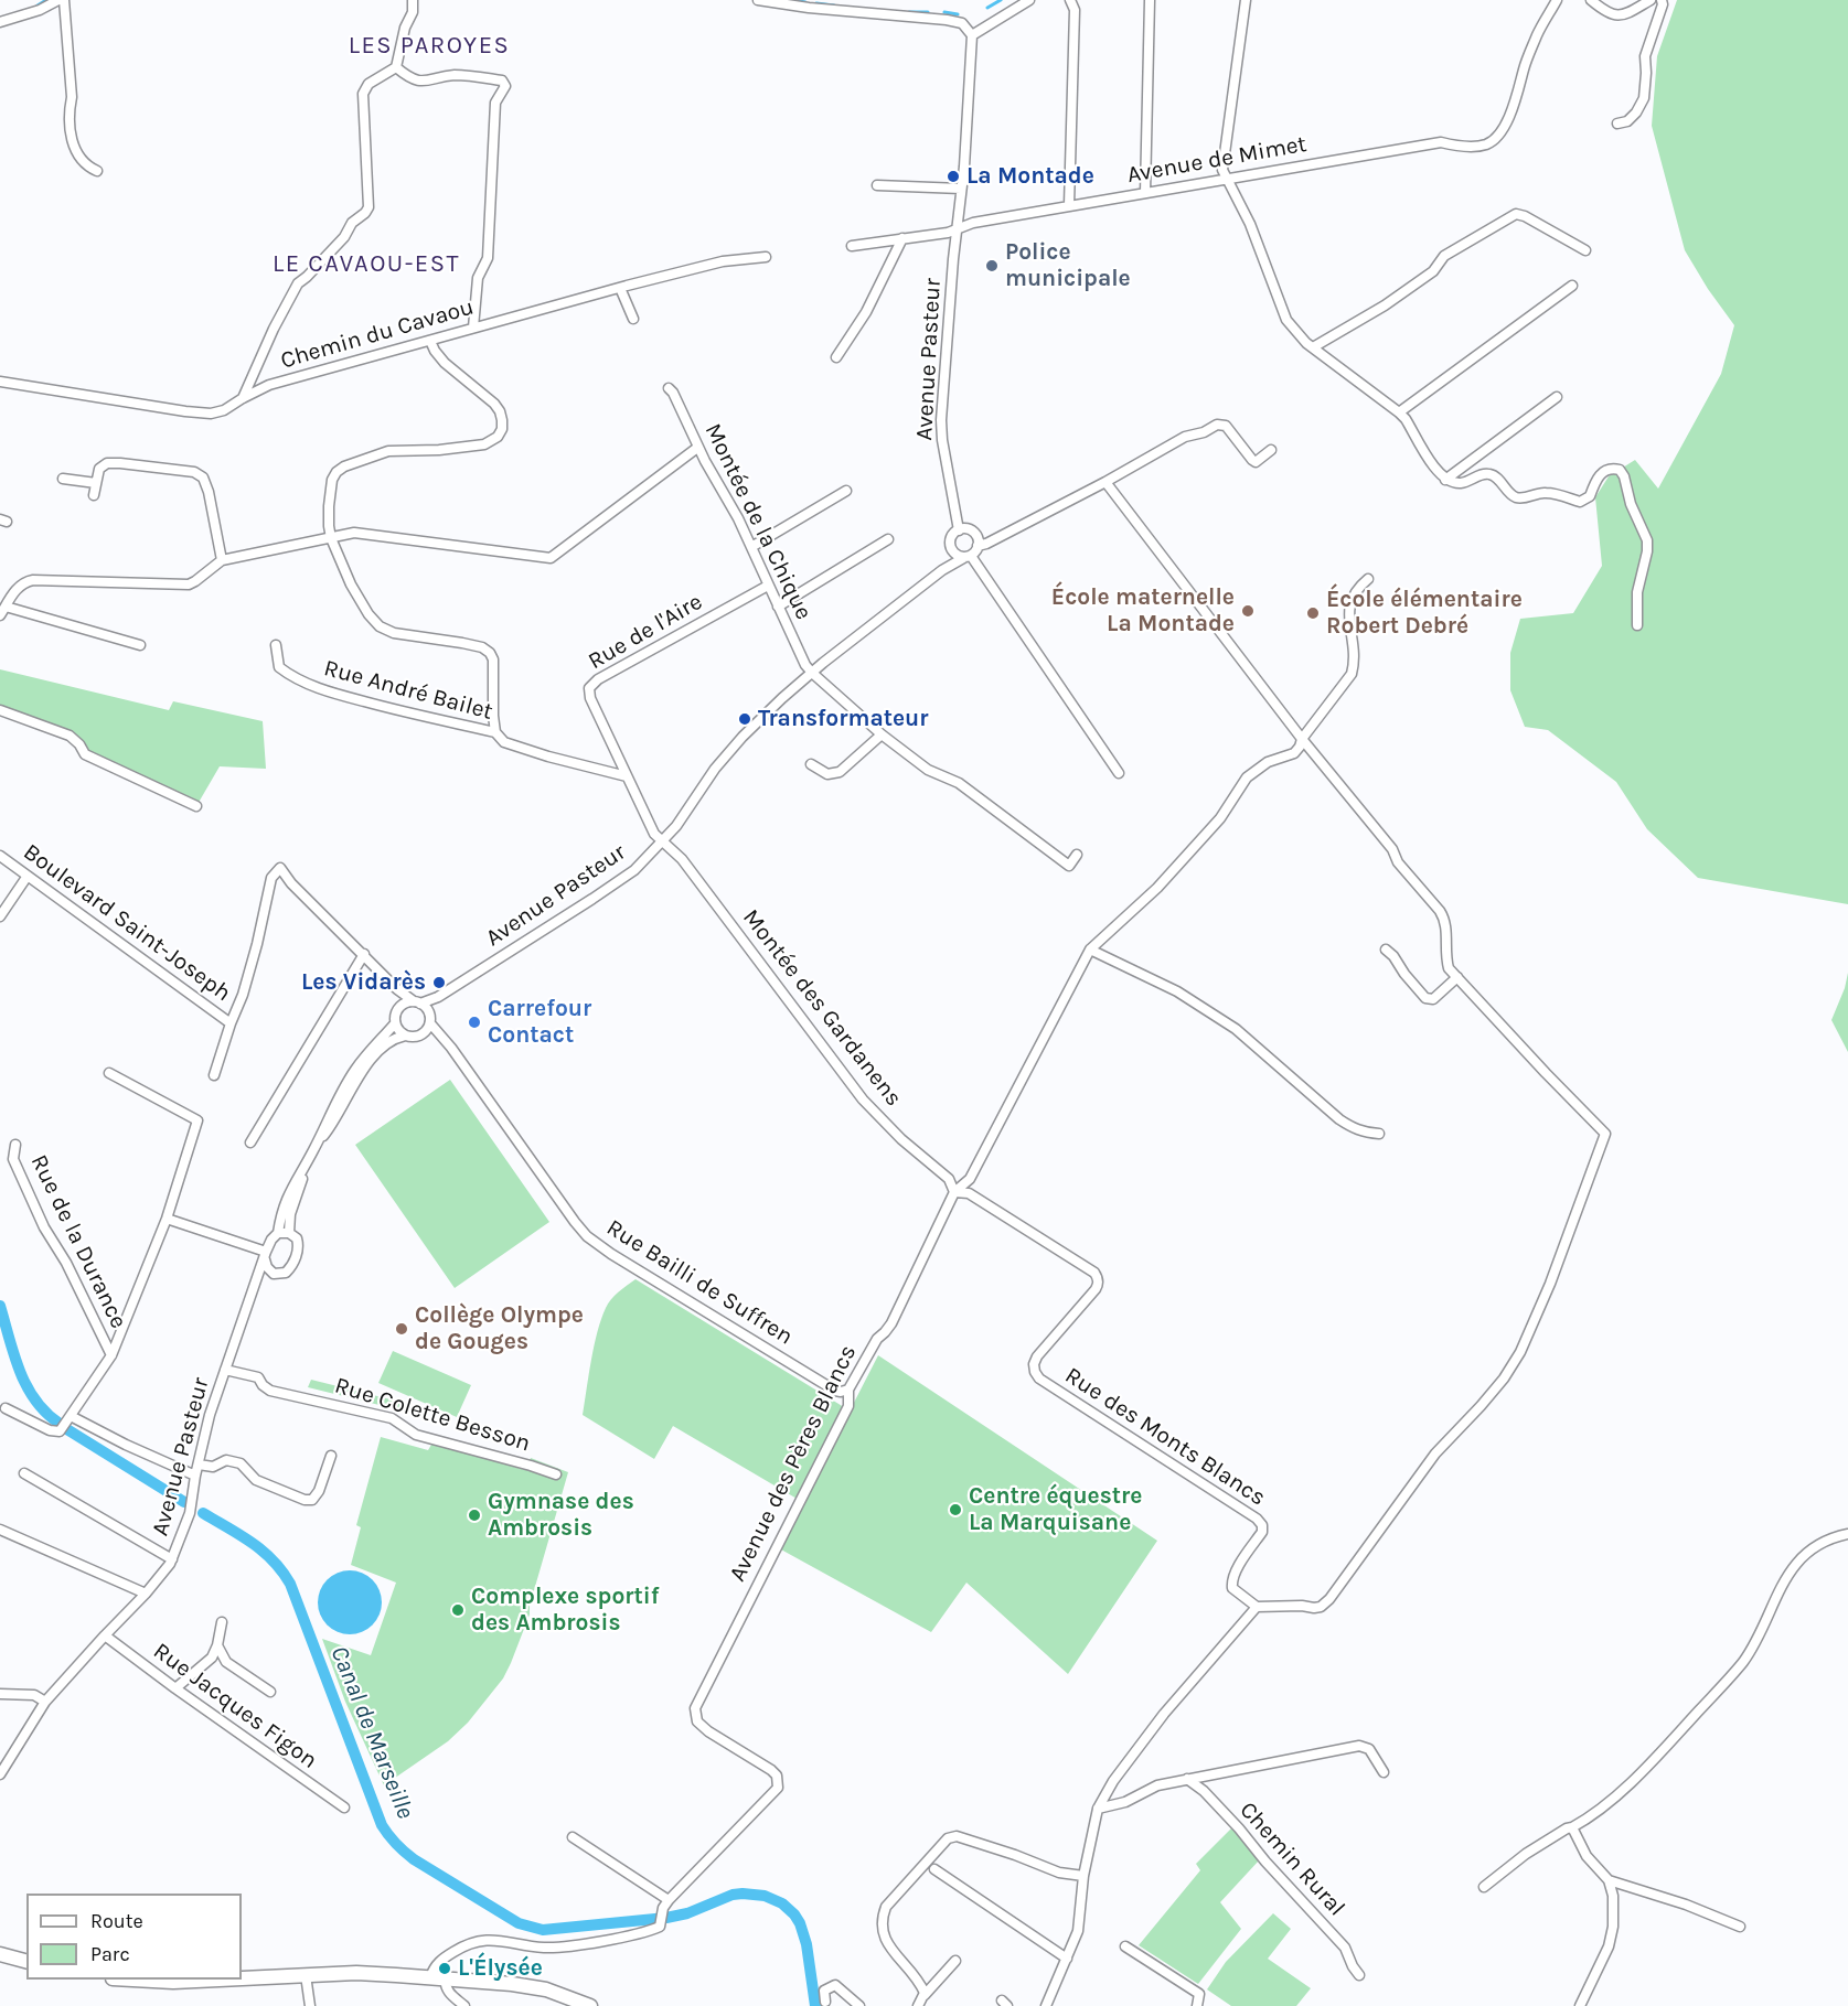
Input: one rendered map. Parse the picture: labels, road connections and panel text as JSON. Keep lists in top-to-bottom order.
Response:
{
  "streets": {
    "street": [
      "Avenue de Mimet",
      "Chemin du Cavaou",
      "Avenue Pasteur",
      "Montée de la Chique",
      "Rue de l'Aire",
      "Rue André Bailet",
      "Boulevard Saint-Joseph",
      "Montée des Gardanens",
      "Rue de la Durance",
      "Rue Bailli de Suffren",
      "Rue Colette Besson",
      "Rue des Monts Blancs",
      "Avenue des Pères Blancs",
      "Rue Jacques Figon",
      "Chemin Rural"
    ]
  },
  "crossings": [
    ["Avenue de Mimet", "Avenue Pasteur"],
    ["Avenue Pasteur", "Montée de la Chique"],
    ["Avenue Pasteur", "Rue de l'Aire"],
    ["Avenue Pasteur", "Montée des Gardanens"],
    ["Avenue Pasteur", "Rue Bailli de Suffren"],
    ["Avenue Pasteur", "Rue Colette Besson"],
    ["Avenue Pasteur", "Rue Jacques Figon"],
    ["Montée de la Chique", "Rue de l'Aire"],
    ["Rue de l'Aire", "Rue André Bailet"],
    ["Rue de l'Aire", "Montée des Gardanens"],
    ["Montée des Gardanens", "Rue des Monts Blancs"],
    ["Montée des Gardanens", "Avenue des Pères Blancs"],
    ["Rue Bailli de Suffren", "Avenue des Pères Blancs"],
    ["Rue des Monts Blancs", "Avenue des Pères Blancs"]
  ],
  "districts": ["LES PAROYES", "LE CAVAOU-EST"],
  "water": ["Canal de Marseille"],
  "places": [
    "La Montade",
    "Police municipale",
    "École maternelle La Montade",
    "École élémentaire Robert Debré",
    "Transformateur",
    "Les Vidarès",
    "Carrefour Contact",
    "Collège Olympe de Gouges",
    "Centre équestre La Marquisane",
    "Gymnase des Ambrosis",
    "Complexe sportif des Ambrosis",
    "L'Élysée"
  ],
  "legend": ["Route", "Parc"]
}
